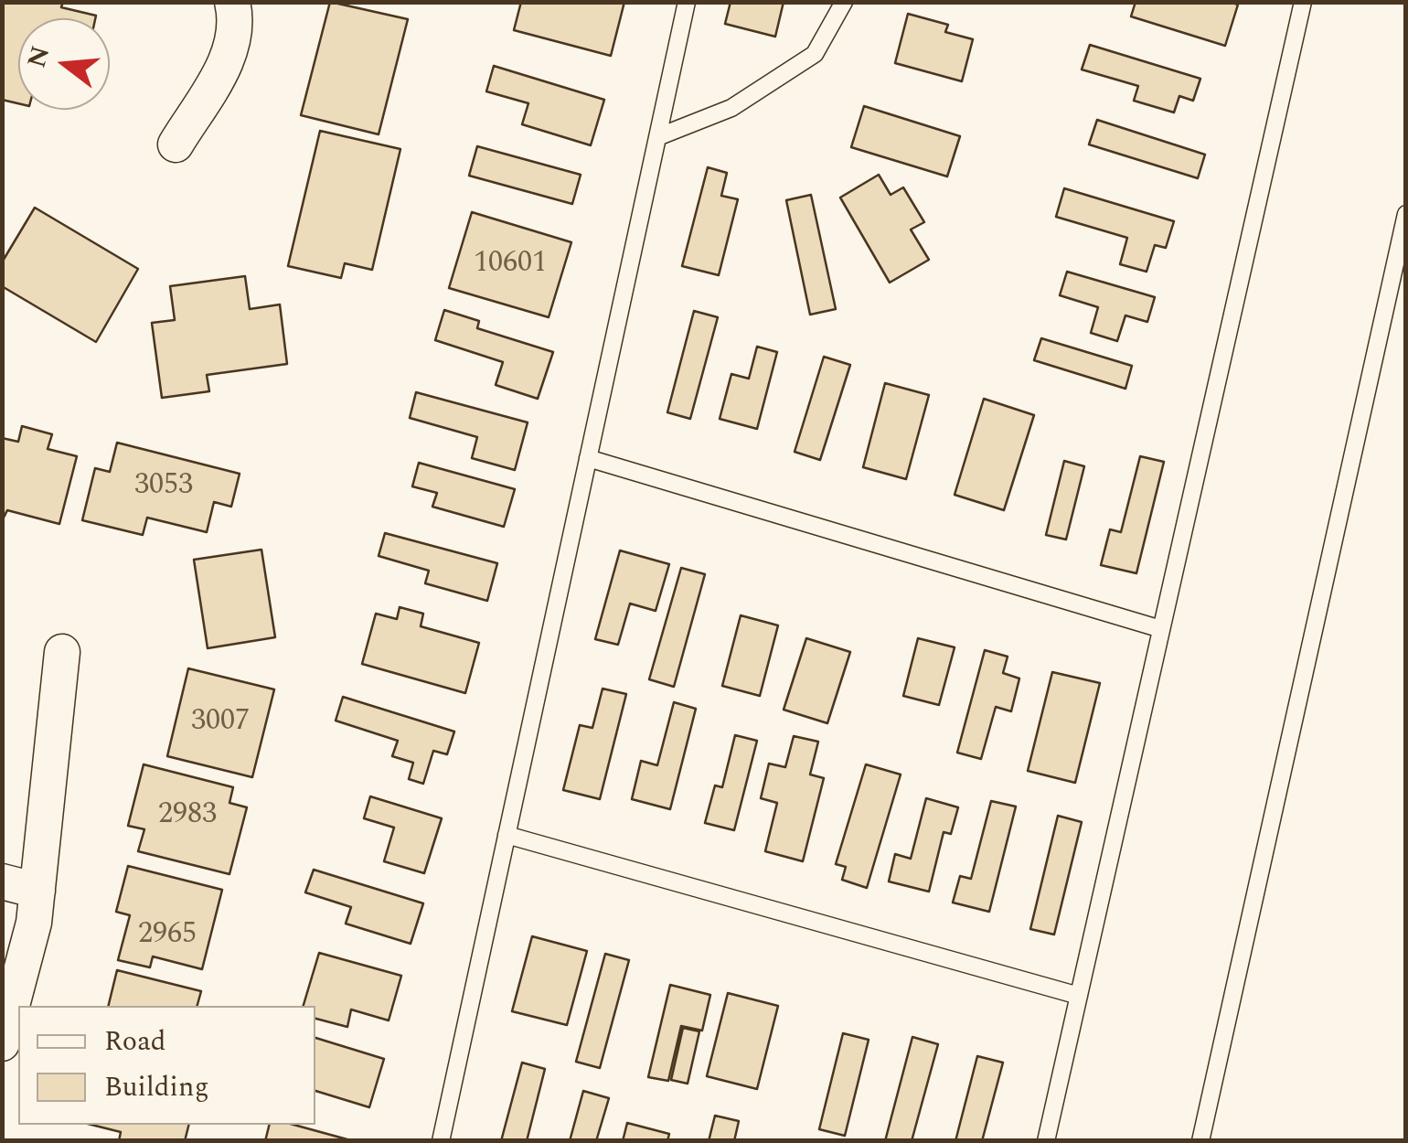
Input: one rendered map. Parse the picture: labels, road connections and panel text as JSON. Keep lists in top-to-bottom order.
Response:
{
  "house_numbers": [
    "10601",
    "3053",
    "3007",
    "2983",
    "2965"
  ],
  "legend": ["Road", "Building"],
  "north": "left"
}
